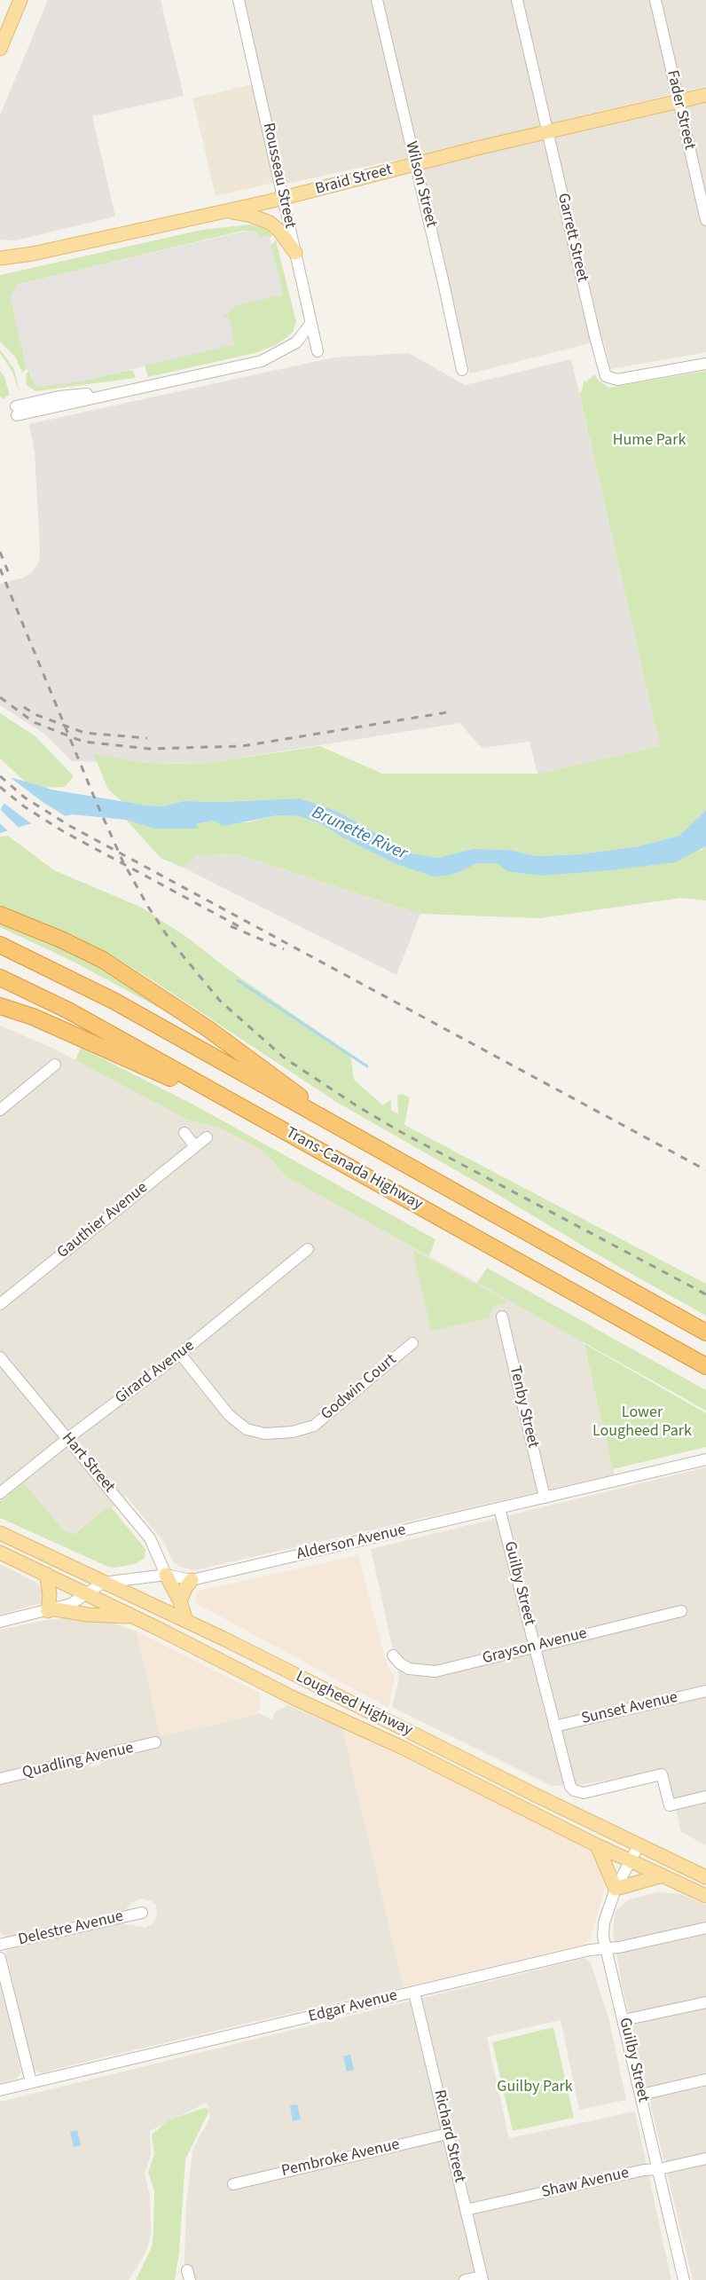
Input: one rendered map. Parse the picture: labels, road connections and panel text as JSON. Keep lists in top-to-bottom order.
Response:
{
  "streets": {
    "highway": ["Trans-Canada Highway"],
    "main road": ["Braid Street", "Lougheed Highway"],
    "street": [
      "Fader Street",
      "Rousseau Street",
      "Wilson Street",
      "Garrett Street",
      "Gauthier Avenue",
      "Girard Avenue",
      "Godwin Court",
      "Tenby Street",
      "Hart Street",
      "Alderson Avenue",
      "Guilby Street",
      "Grayson Avenue",
      "Sunset Avenue",
      "Quadling Avenue",
      "Delestre Avenue",
      "Edgar Avenue",
      "Richard Street",
      "Pembroke Avenue",
      "Shaw Avenue"
    ]
  },
  "crossings": [
    ["Fader Street", "Braid Street"],
    ["Rousseau Street", "Braid Street"],
    ["Braid Street", "Wilson Street"],
    ["Braid Street", "Garrett Street"],
    ["Girard Avenue", "Godwin Court"],
    ["Girard Avenue", "Hart Street"],
    ["Tenby Street", "Alderson Avenue"],
    ["Hart Street", "Alderson Avenue"],
    ["Alderson Avenue", "Guilby Street"],
    ["Alderson Avenue", "Lougheed Highway"],
    ["Guilby Street", "Grayson Avenue"],
    ["Guilby Street", "Lougheed Highway"],
    ["Guilby Street", "Sunset Avenue"],
    ["Guilby Street", "Edgar Avenue"],
    ["Guilby Street", "Shaw Avenue"],
    ["Edgar Avenue", "Richard Street"],
    ["Richard Street", "Pembroke Avenue"],
    ["Richard Street", "Shaw Avenue"]
  ],
  "water": ["Brunette River"],
  "parks": ["Hume Park", "Lower Lougheed Park", "Guilby Park"]
}
